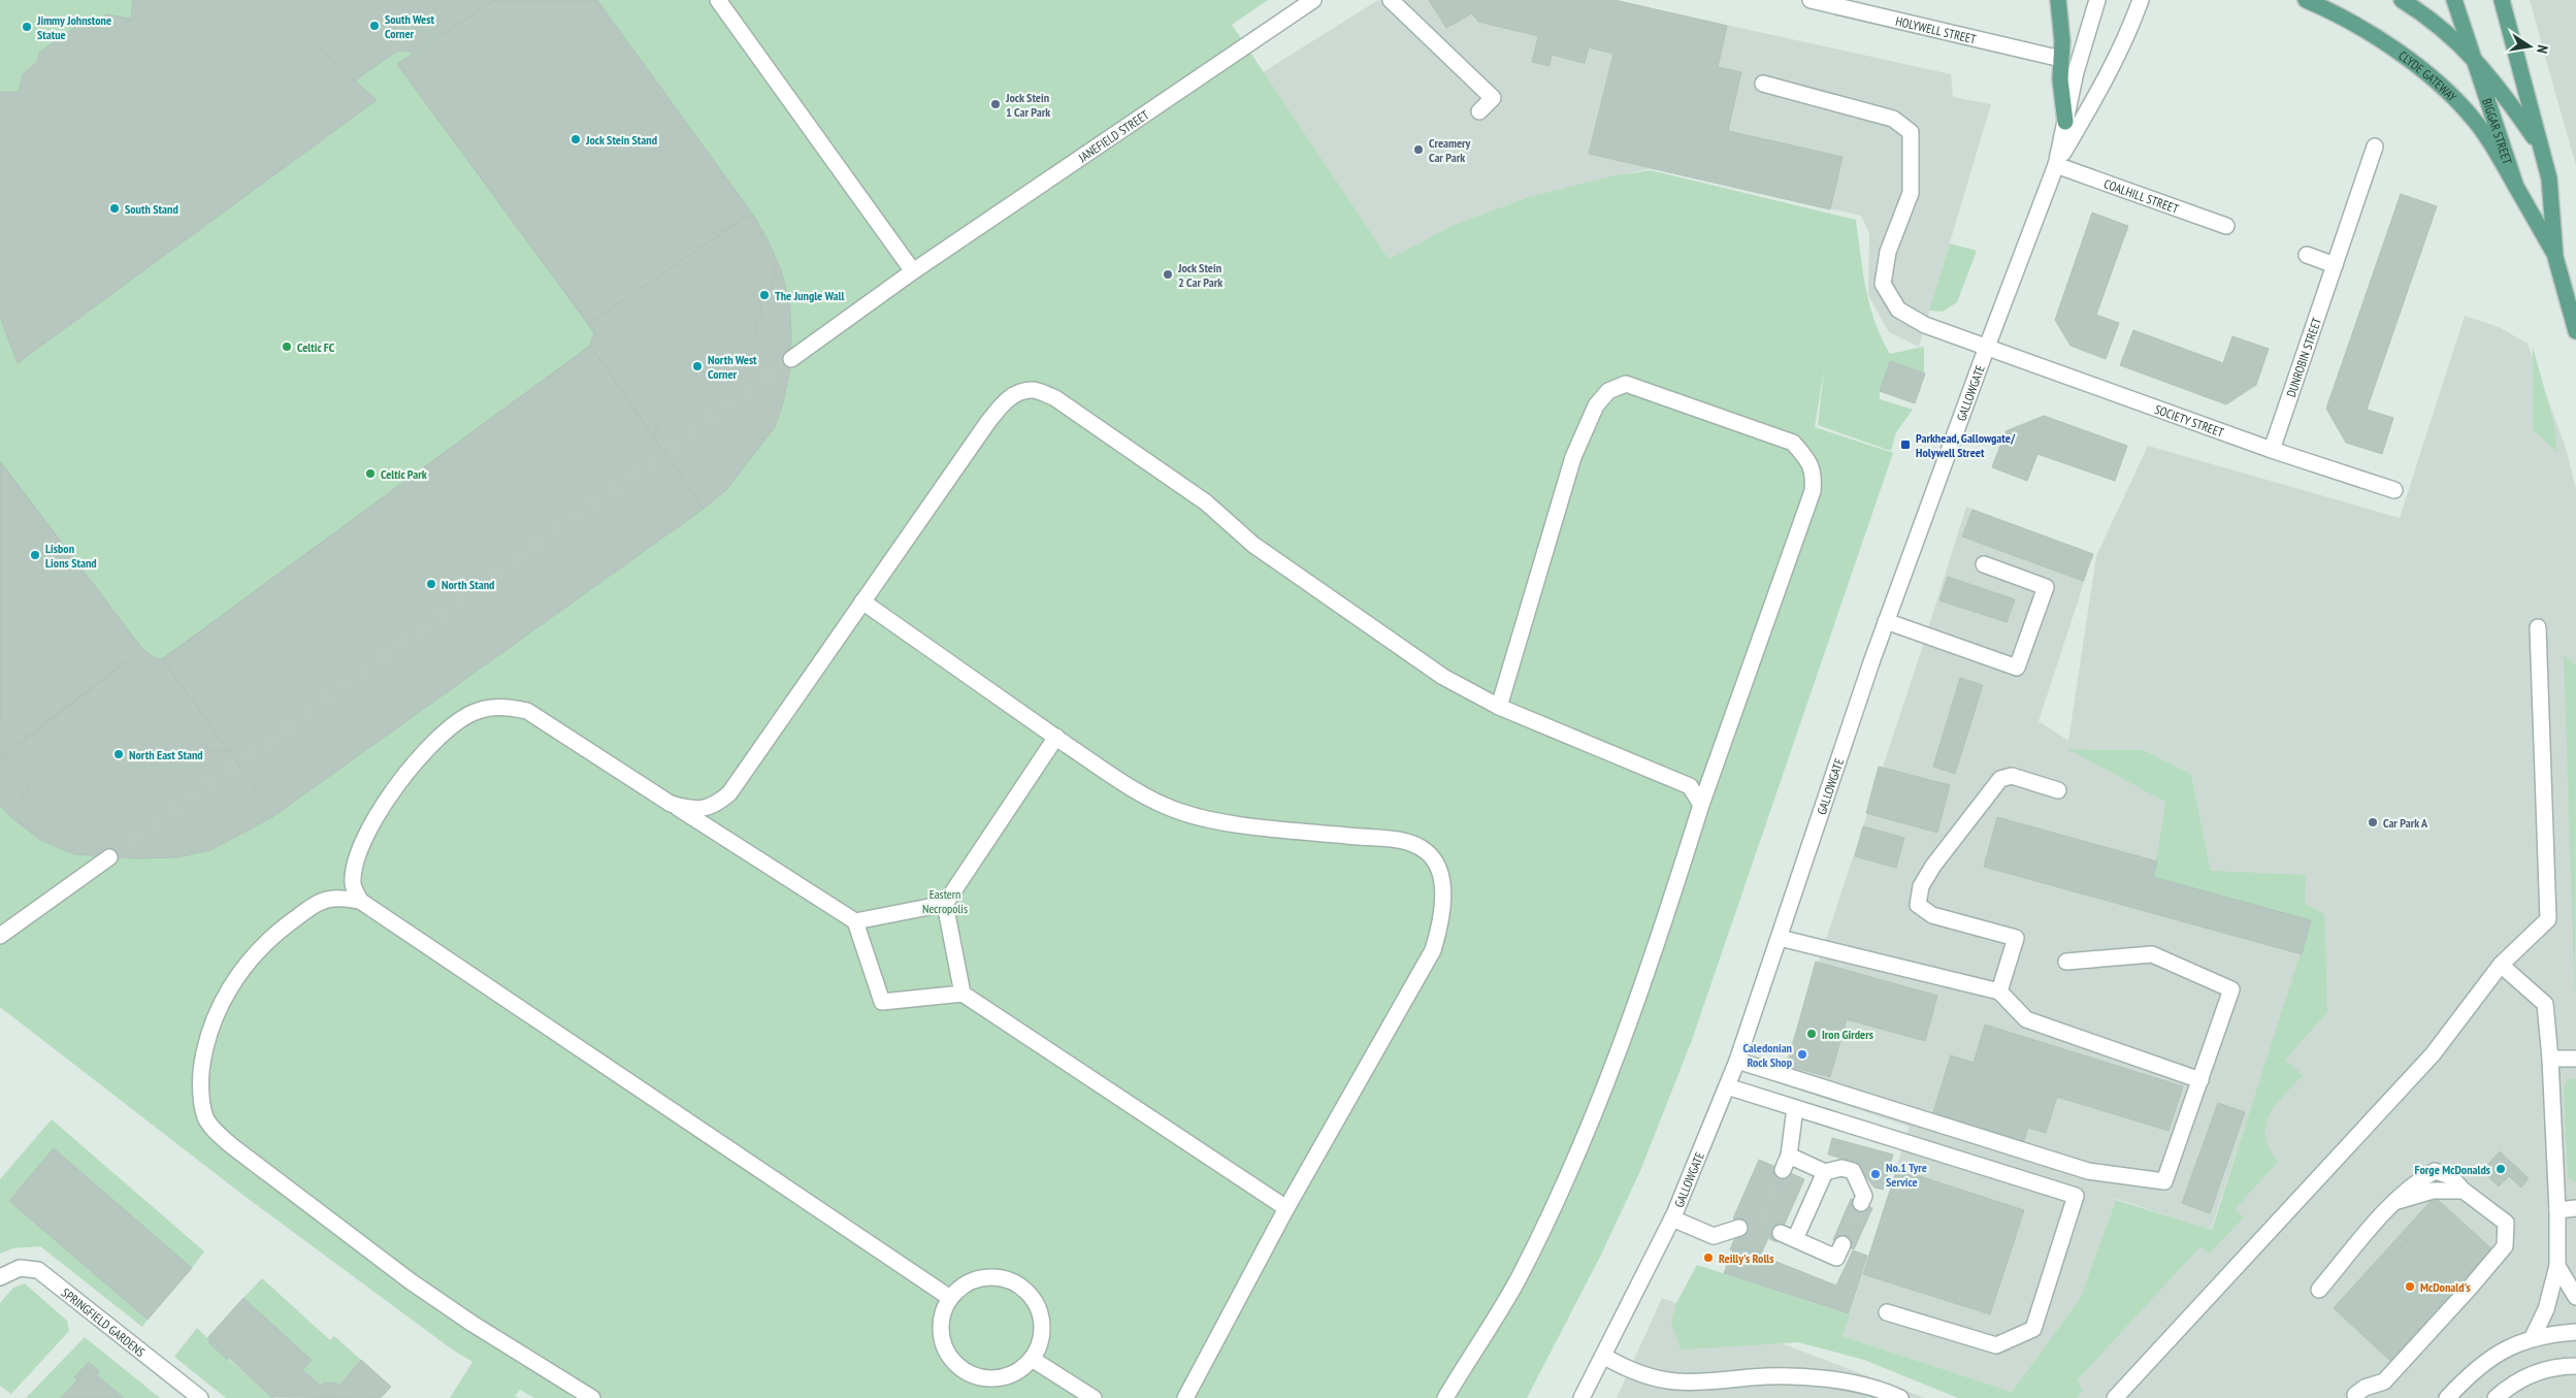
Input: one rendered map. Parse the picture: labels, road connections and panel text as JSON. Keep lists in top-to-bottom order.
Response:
{
  "streets": {
    "main road": ["CLYDE GATEWAY", "BIGGAR STREET"],
    "street": [
      "HOLYWELL STREET",
      "JANEFIELD STREET",
      "COALHILL STREET",
      "DUNROBIN STREET",
      "GALLOWGATE",
      "SOCIETY STREET",
      "SPRINGFIELD GARDENS"
    ]
  },
  "crossings": [
    ["CLYDE GATEWAY", "BIGGAR STREET"],
    ["COALHILL STREET", "GALLOWGATE"],
    ["DUNROBIN STREET", "SOCIETY STREET"],
    ["GALLOWGATE", "SOCIETY STREET"]
  ],
  "parks": ["Eastern Necropolis"],
  "places": {
    "other": [
      "South West Corner",
      "Jimmy Johnstone Statue",
      "Jock Stein 1 Car Park",
      "Jock Stein Stand",
      "Creamery Car Park",
      "South Stand",
      "Jock Stein 2 Car Park",
      "The Jungle Wall",
      "Celtic FC",
      "North West Corner",
      "Celtic Park",
      "Lisbon Lions Stand",
      "North Stand",
      "North East Stand",
      "Car Park A",
      "Iron Girders",
      "Caledonian Rock Shop",
      "Forge McDonalds",
      "No.1 Tyre Service",
      "Reilly's Rolls",
      "McDonald's"
    ],
    "transit": ["Parkhead, Gallowgate/ Holywell Street"]
  },
  "north": "right"
}
